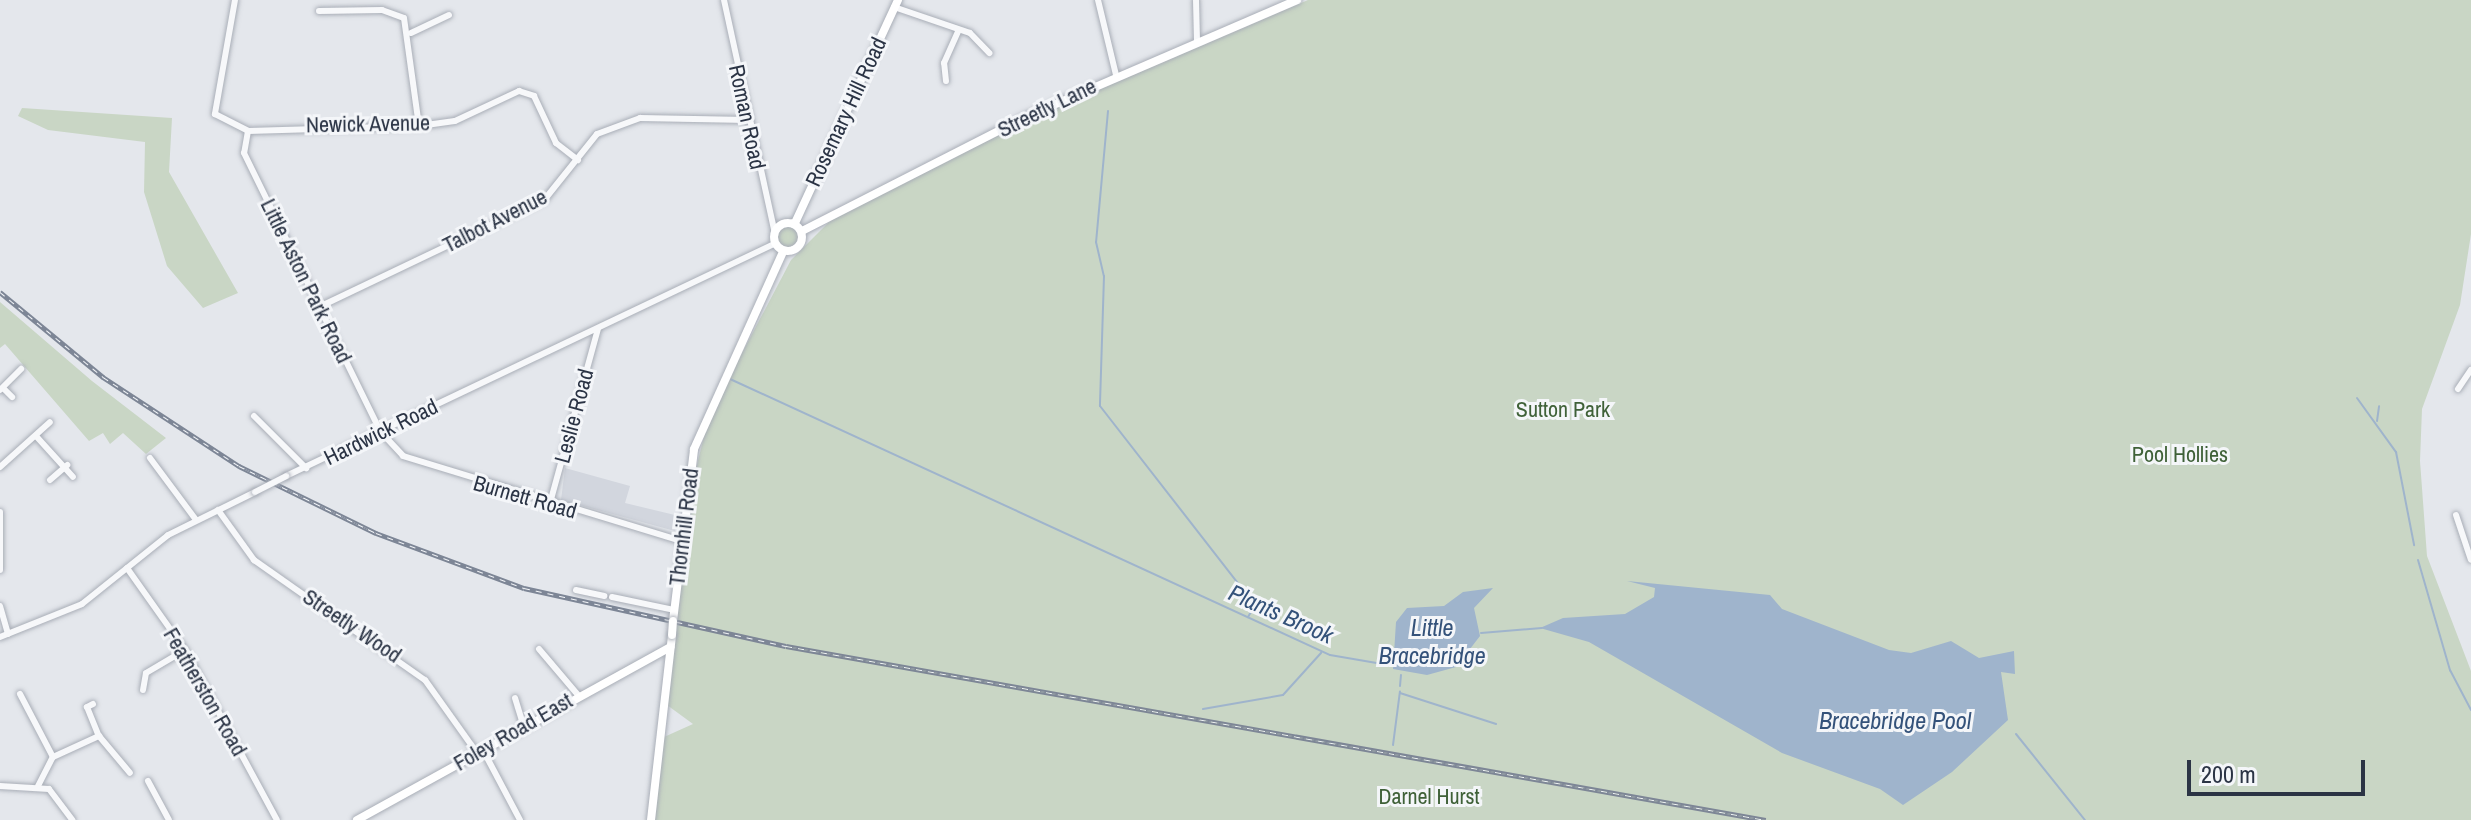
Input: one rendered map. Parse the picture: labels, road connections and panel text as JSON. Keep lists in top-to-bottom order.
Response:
{
  "streets": {
    "main road": [
      "Streetly Lane",
      "Rosemary Hill Road",
      "Thornhill Road",
      "Foley Road East"
    ],
    "street": [
      "Roman Road",
      "Newick Avenue",
      "Talbot Avenue",
      "Little Aston Park Road",
      "Leslie Road",
      "Hardwick Road",
      "Burnett Road",
      "Streetly Wood",
      "Featherston Road"
    ]
  },
  "crossings": [
    ["Streetly Lane", "Thornhill Road"],
    ["Roman Road", "Talbot Avenue"],
    ["Newick Avenue", "Talbot Avenue"],
    ["Newick Avenue", "Little Aston Park Road"],
    ["Talbot Avenue", "Little Aston Park Road"],
    ["Little Aston Park Road", "Hardwick Road"],
    ["Little Aston Park Road", "Burnett Road"],
    ["Leslie Road", "Hardwick Road"],
    ["Leslie Road", "Burnett Road"],
    ["Hardwick Road", "Burnett Road"],
    ["Hardwick Road", "Streetly Wood"],
    ["Hardwick Road", "Featherston Road"],
    ["Burnett Road", "Thornhill Road"],
    ["Thornhill Road", "Foley Road East"],
    ["Streetly Wood", "Foley Road East"]
  ],
  "water": ["Plants Brook", "Little Bracebridge", "Bracebridge Pool"],
  "parks": ["Sutton Park", "Pool Hollies", "Darnel Hurst"],
  "scale_bar": "200 m"
}
